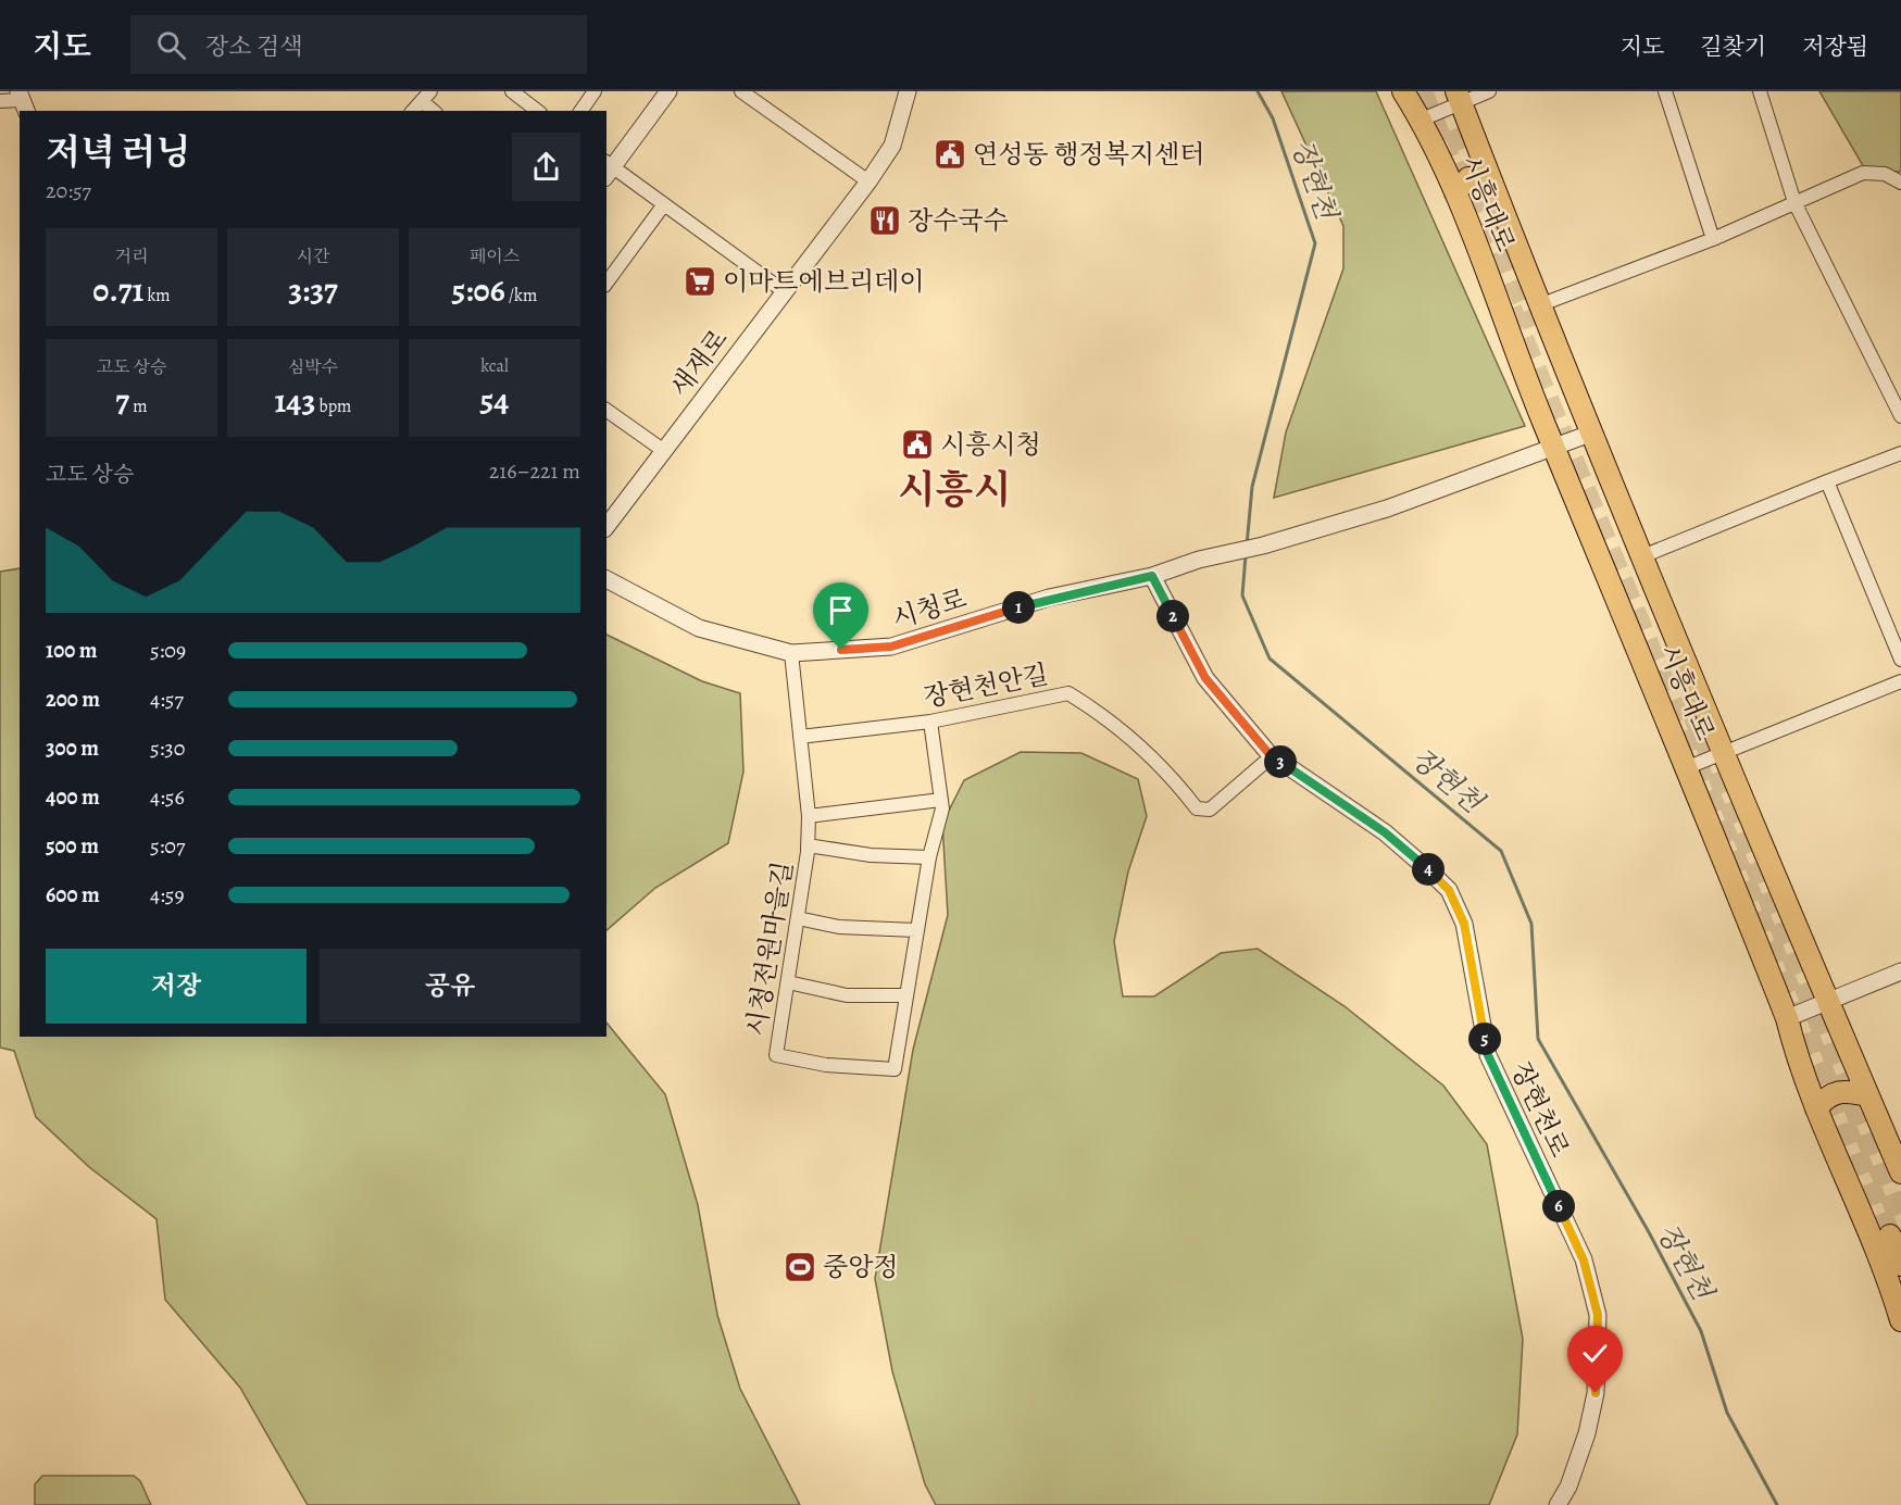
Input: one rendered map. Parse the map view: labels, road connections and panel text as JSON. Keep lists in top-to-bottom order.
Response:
{
  "streets": {
    "main road": ["시흥대로"],
    "street": [
      "새재로",
      "시청로",
      "장현천안길",
      "시청전원마을길",
      "장현천로"
    ]
  },
  "crossings": [
    ["시흥대로", "시청로"],
    ["시청로", "시청전원마을길"],
    ["시청로", "장현천로"],
    ["장현천안길", "시청전원마을길"],
    ["장현천안길", "장현천로"]
  ],
  "districts": ["시흥시"],
  "water": ["장현천"],
  "places": {
    "public building": ["연성동 행정복지센터", "시흥시청"],
    "restaurant": ["장수국수"],
    "supermarket": ["이마트에브리데이"],
    "sports": ["중앙정"]
  },
  "page": {
    "header": "지도",
    "search": "장소 검색",
    "nav": ["지도", "길찾기", "저장됨"],
    "heading": ["저녁 러닝", "20:57"],
    "stats": [
      ["거리", "0.71 km"],
      ["시간", "3:37"],
      ["페이스", "5:06 /km"],
      ["고도 상승", "7 m"],
      ["심박수", "143 bpm"],
      ["kcal", "54"]
    ],
    "chart": ["고도 상승", "216–221 m"],
    "pins": [
      "1",
      "2",
      "3",
      "4",
      "5",
      "6"
    ],
    "list": [
      {
        "name": "100 m",
        "note": "5:09"
      },
      {
        "name": "200 m",
        "note": "4:57"
      },
      {
        "name": "300 m",
        "note": "5:30"
      },
      {
        "name": "400 m",
        "note": "4:56"
      },
      {
        "name": "500 m",
        "note": "5:07"
      },
      {
        "name": "600 m",
        "note": "4:59"
      }
    ],
    "buttons": ["저장", "공유"]
  }
}
